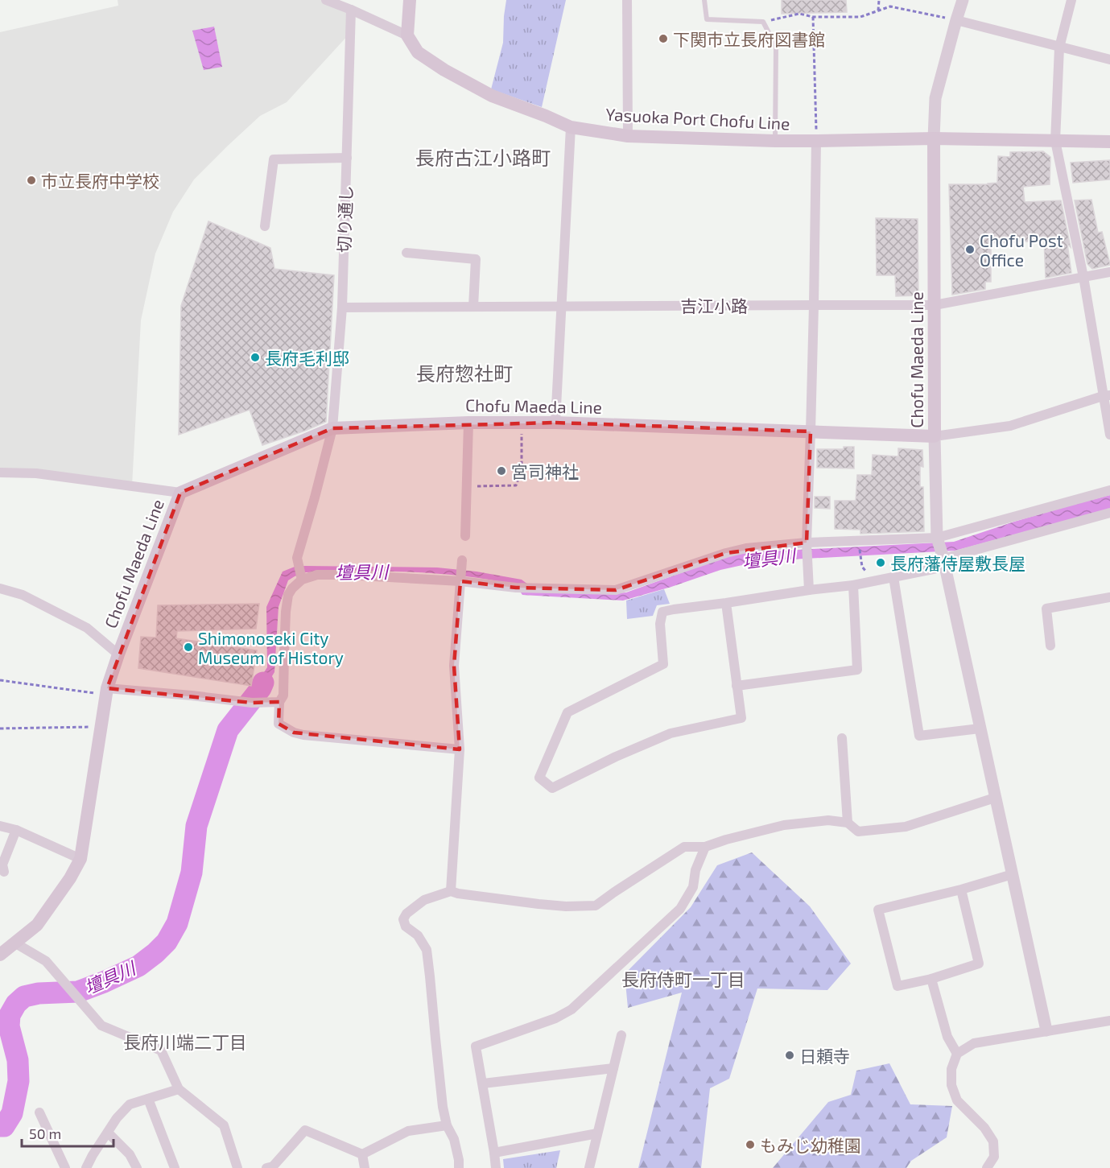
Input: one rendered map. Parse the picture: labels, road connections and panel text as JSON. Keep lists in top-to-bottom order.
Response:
{
  "streets": {
    "main road": ["Yasuoka Port Chofu Line", "Chofu Maeda Line"],
    "street": ["切り通し", "吉江小路"]
  },
  "crossings": [
    ["Yasuoka Port Chofu Line", "Chofu Maeda Line"],
    ["切り通し", "吉江小路"],
    ["切り通し", "Chofu Maeda Line"],
    ["吉江小路", "Chofu Maeda Line"]
  ],
  "districts": [
    "長府古江小路町",
    "長府惣社町",
    "長府侍町一丁目",
    "長府川端二丁目"
  ],
  "water": ["壇具川"],
  "places": [
    "下関市立長府図書館",
    "市立長府中学校",
    "Chofu Post Office",
    "長府毛利邸",
    "宮司神社",
    "長府藩侍屋敷長屋",
    "Shimonoseki City Museum of History",
    "日頼寺",
    "もみじ幼稚園"
  ],
  "scale_bar": "50 m"
}
